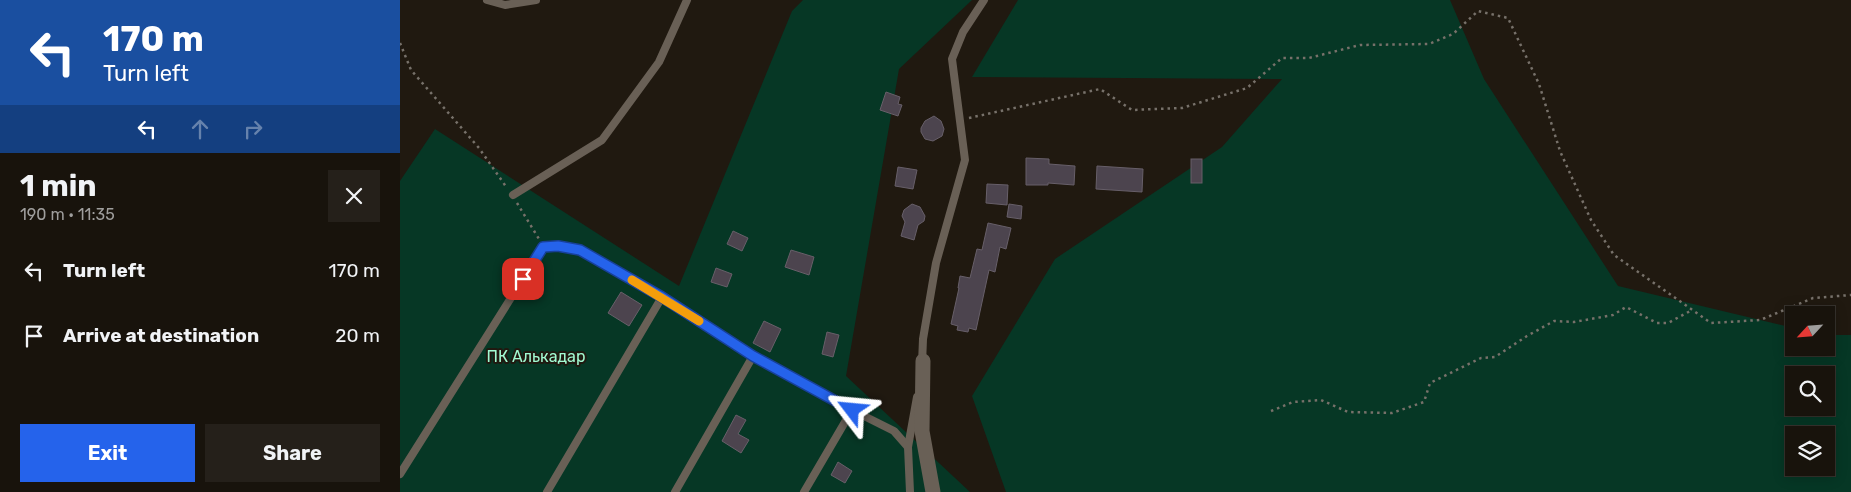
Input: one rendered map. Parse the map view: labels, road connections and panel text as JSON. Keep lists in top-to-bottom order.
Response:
{
  "parks": ["ПК Алькадар"],
  "north": "bottom left",
  "page": {
    "turn": ["170 m", "Turn left"],
    "heading": ["1 min", "190 m · 11:35"],
    "list": [
      {
        "name": "Turn left",
        "value": "170 m"
      },
      {
        "name": "Arrive at destination",
        "value": "20 m"
      }
    ],
    "buttons": ["Exit", "Share"]
  }
}
